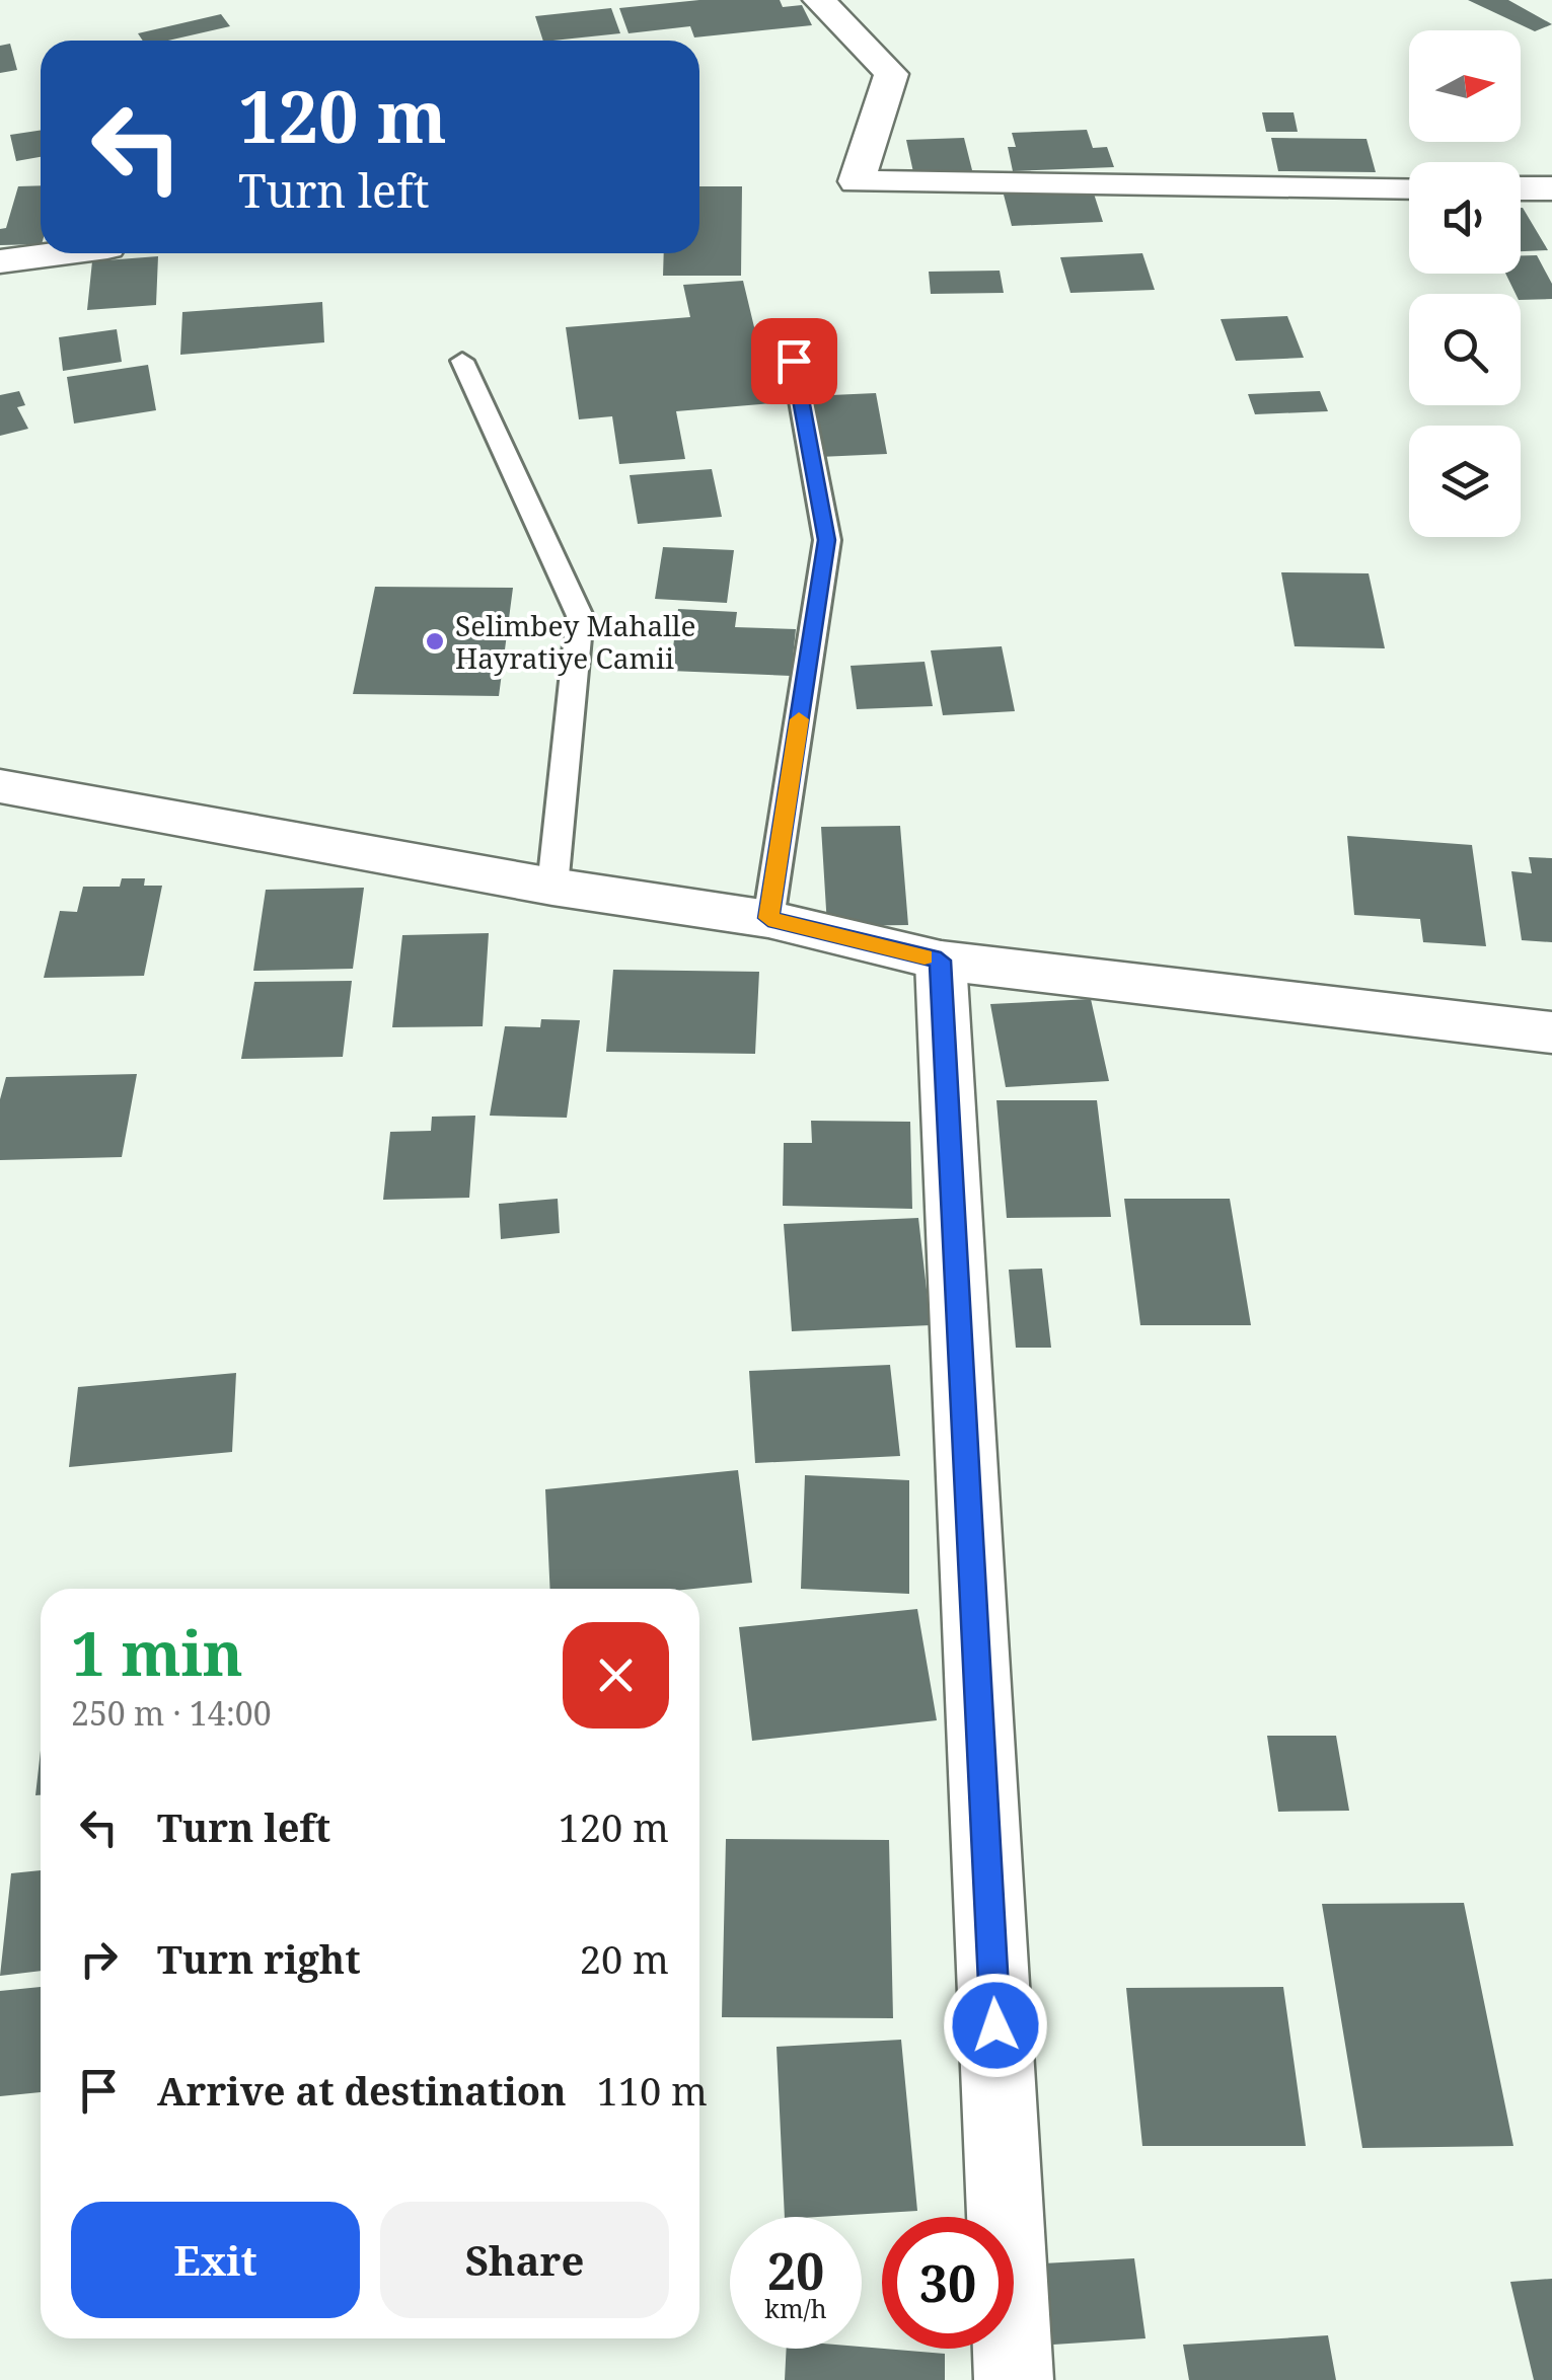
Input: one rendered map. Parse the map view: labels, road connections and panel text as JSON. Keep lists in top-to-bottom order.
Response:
{
  "places": ["Selimbey Mahalle Hayratiye Camii"],
  "north": "right",
  "page": {
    "turn": ["120 m", "Turn left"],
    "heading": ["1 min", "250 m · 14:00"],
    "list": [
      {
        "name": "Turn left",
        "value": "120 m"
      },
      {
        "name": "Turn right",
        "value": "20 m"
      },
      {
        "name": "Arrive at destination",
        "value": "110 m"
      }
    ],
    "buttons": ["Exit", "Share"],
    "speed": "20 km/h",
    "limit": "30"
  }
}
